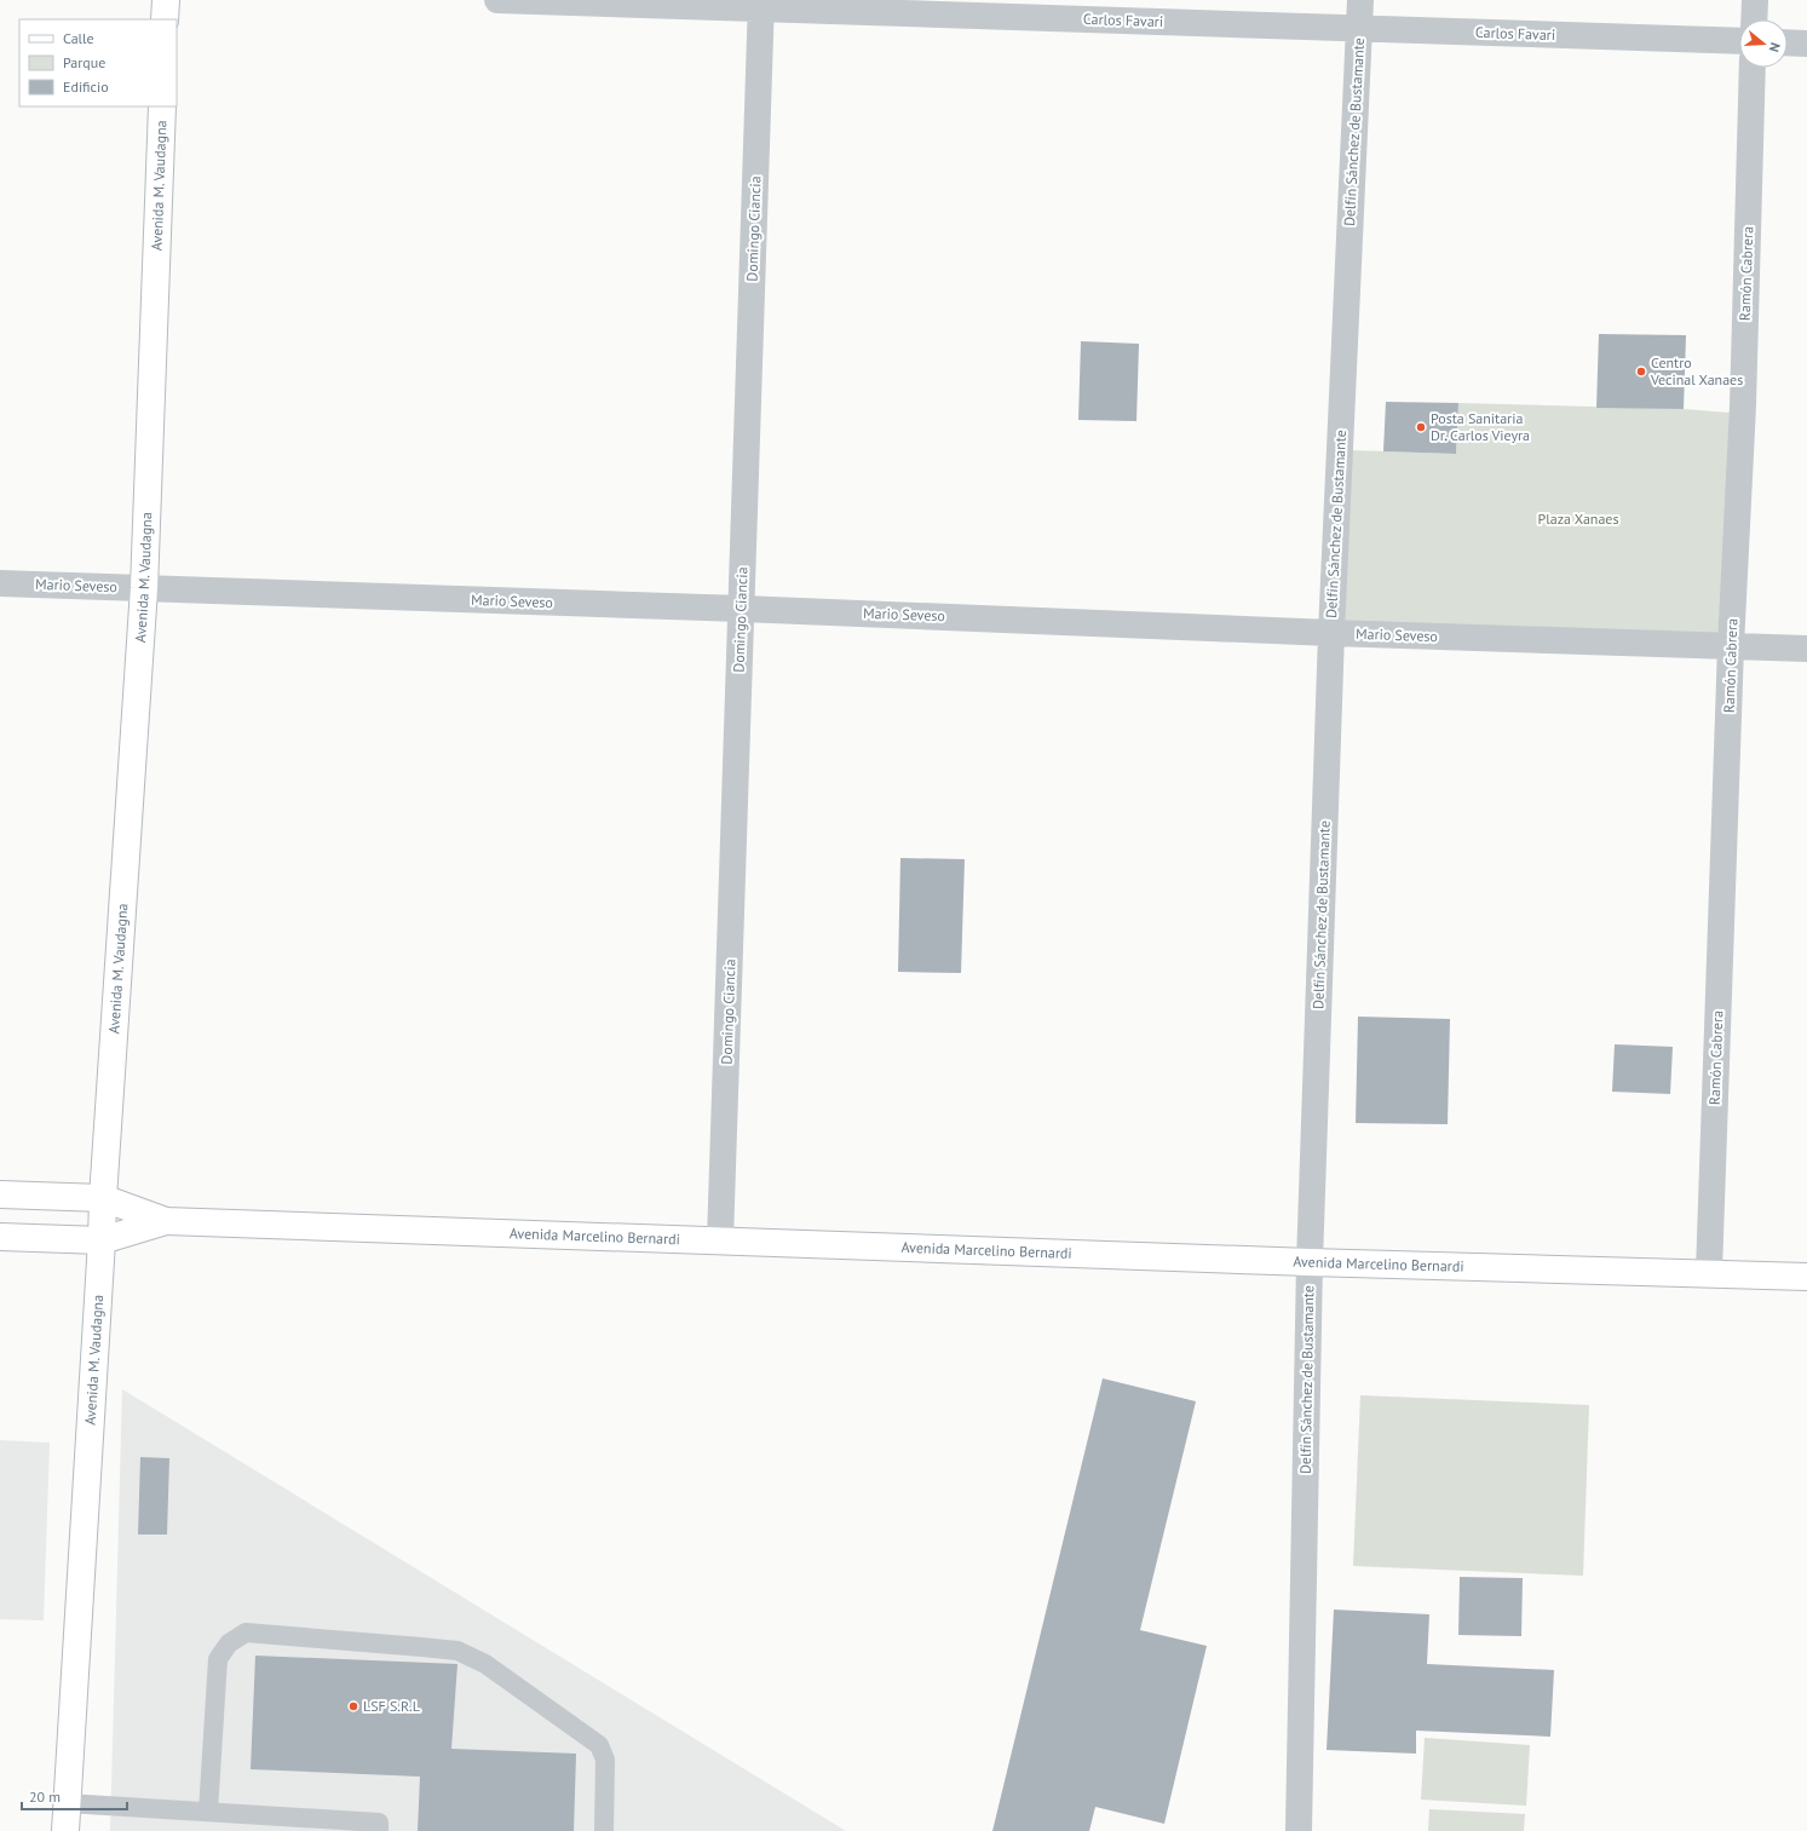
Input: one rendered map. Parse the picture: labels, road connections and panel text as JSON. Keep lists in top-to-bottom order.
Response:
{
  "streets": {
    "main road": ["Avenida M. Vaudagna", "Avenida Marcelino Bernardi"],
    "street": [
      "Carlos Favari",
      "Delfín Sánchez de Bustamante",
      "Domingo Ciancia",
      "Ramón Cabrera",
      "Mario Seveso"
    ]
  },
  "crossings": [
    ["Carlos Favari", "Delfín Sánchez de Bustamante"],
    ["Carlos Favari", "Domingo Ciancia"],
    ["Delfín Sánchez de Bustamante", "Mario Seveso"],
    ["Delfín Sánchez de Bustamante", "Avenida Marcelino Bernardi"],
    ["Avenida M. Vaudagna", "Mario Seveso"],
    ["Domingo Ciancia", "Mario Seveso"],
    ["Domingo Ciancia", "Avenida Marcelino Bernardi"],
    ["Ramón Cabrera", "Mario Seveso"],
    ["Ramón Cabrera", "Avenida Marcelino Bernardi"]
  ],
  "parks": ["Plaza Xanaes"],
  "places": ["Centro Vecinal Xanaes", "Posta Sanitaria Dr. Carlos Vieyra", "LSF S.R.L"],
  "legend": ["Calle", "Parque", "Edificio"],
  "scale_bar": "20 m",
  "north": "right"
}
